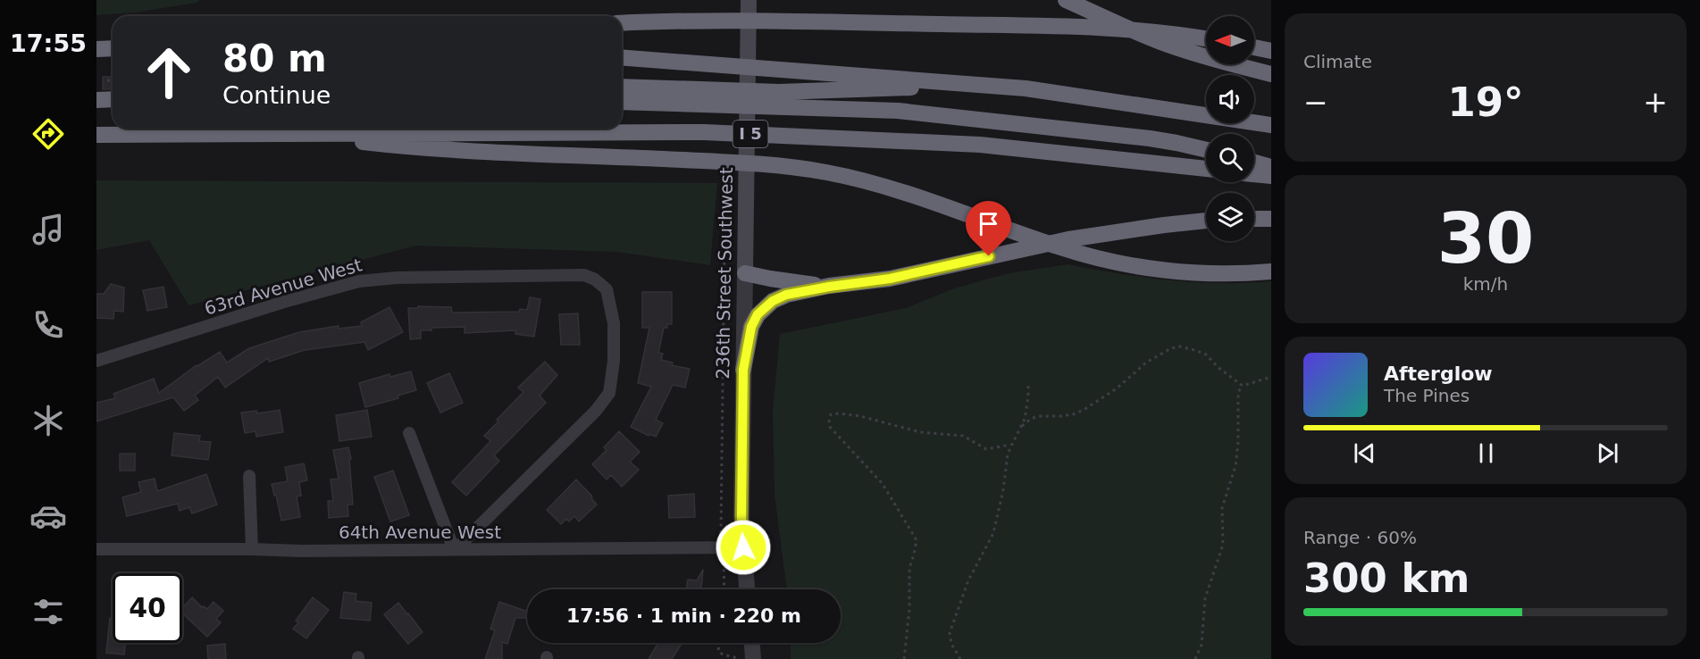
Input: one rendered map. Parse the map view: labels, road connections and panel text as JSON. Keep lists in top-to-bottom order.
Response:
{
  "streets": {
    "highway": ["I 5"],
    "main road": ["236th Street Southwest"],
    "street": ["63rd Avenue West", "64th Avenue West"]
  },
  "crossings": [
    ["236th Street Southwest", "64th Avenue West"],
    ["63rd Avenue West", "64th Avenue West"]
  ],
  "north": "left",
  "page": {
    "tabs": "17:55",
    "tile": [
      "Climate",
      ["30", "km/h"],
      ["Range · 60%", "300 km"]
    ],
    "turn": ["80 m", "Continue"],
    "heat": ["−", "19°", "+"],
    "song": ["Afterglow", "The Pines"],
    "limit": "40",
    "trip": "17:56 · 1 min · 220 m"
  }
}
